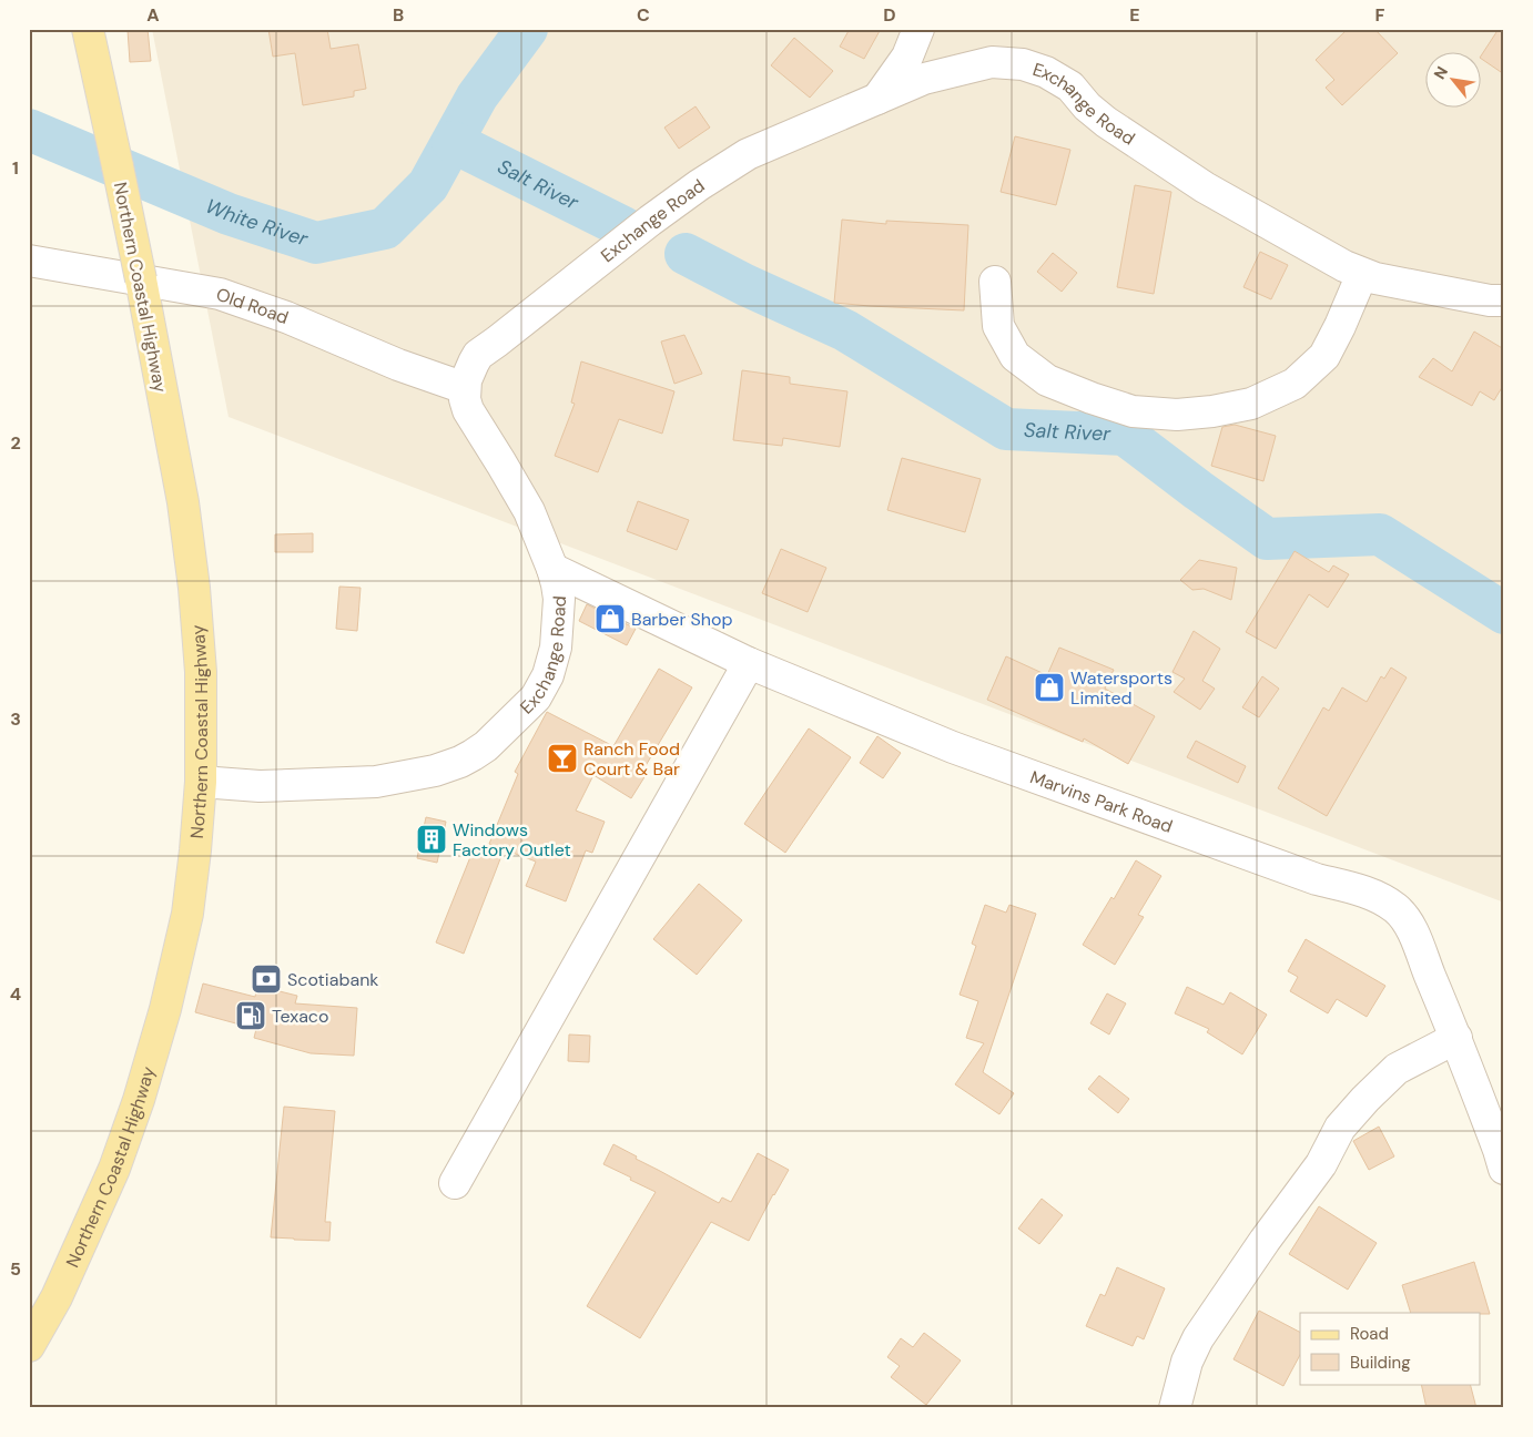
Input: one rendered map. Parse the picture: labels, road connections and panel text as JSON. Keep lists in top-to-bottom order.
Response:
{
  "streets": {
    "main road": ["Northern Coastal Highway"],
    "street": ["Exchange Road", "Old Road", "Marvins Park Road"]
  },
  "crossings": [
    ["Exchange Road", "Northern Coastal Highway"],
    ["Exchange Road", "Old Road"],
    ["Exchange Road", "Marvins Park Road"]
  ],
  "water": ["Salt River", "White River"],
  "places": {
    "shop": ["Barber Shop", "Watersports Limited"],
    "bar": ["Ranch Food Court & Bar"],
    "building": ["Windows Factory Outlet"],
    "bank": ["Scotiabank"],
    "fuel station": ["Texaco"]
  },
  "legend": ["Road", "Building"],
  "north": "top left",
  "grid": {
    "columns": [
      "A",
      "B",
      "C",
      "D",
      "E",
      "F"
    ],
    "rows": [
      "1",
      "2",
      "3",
      "4",
      "5"
    ]
  }
}
